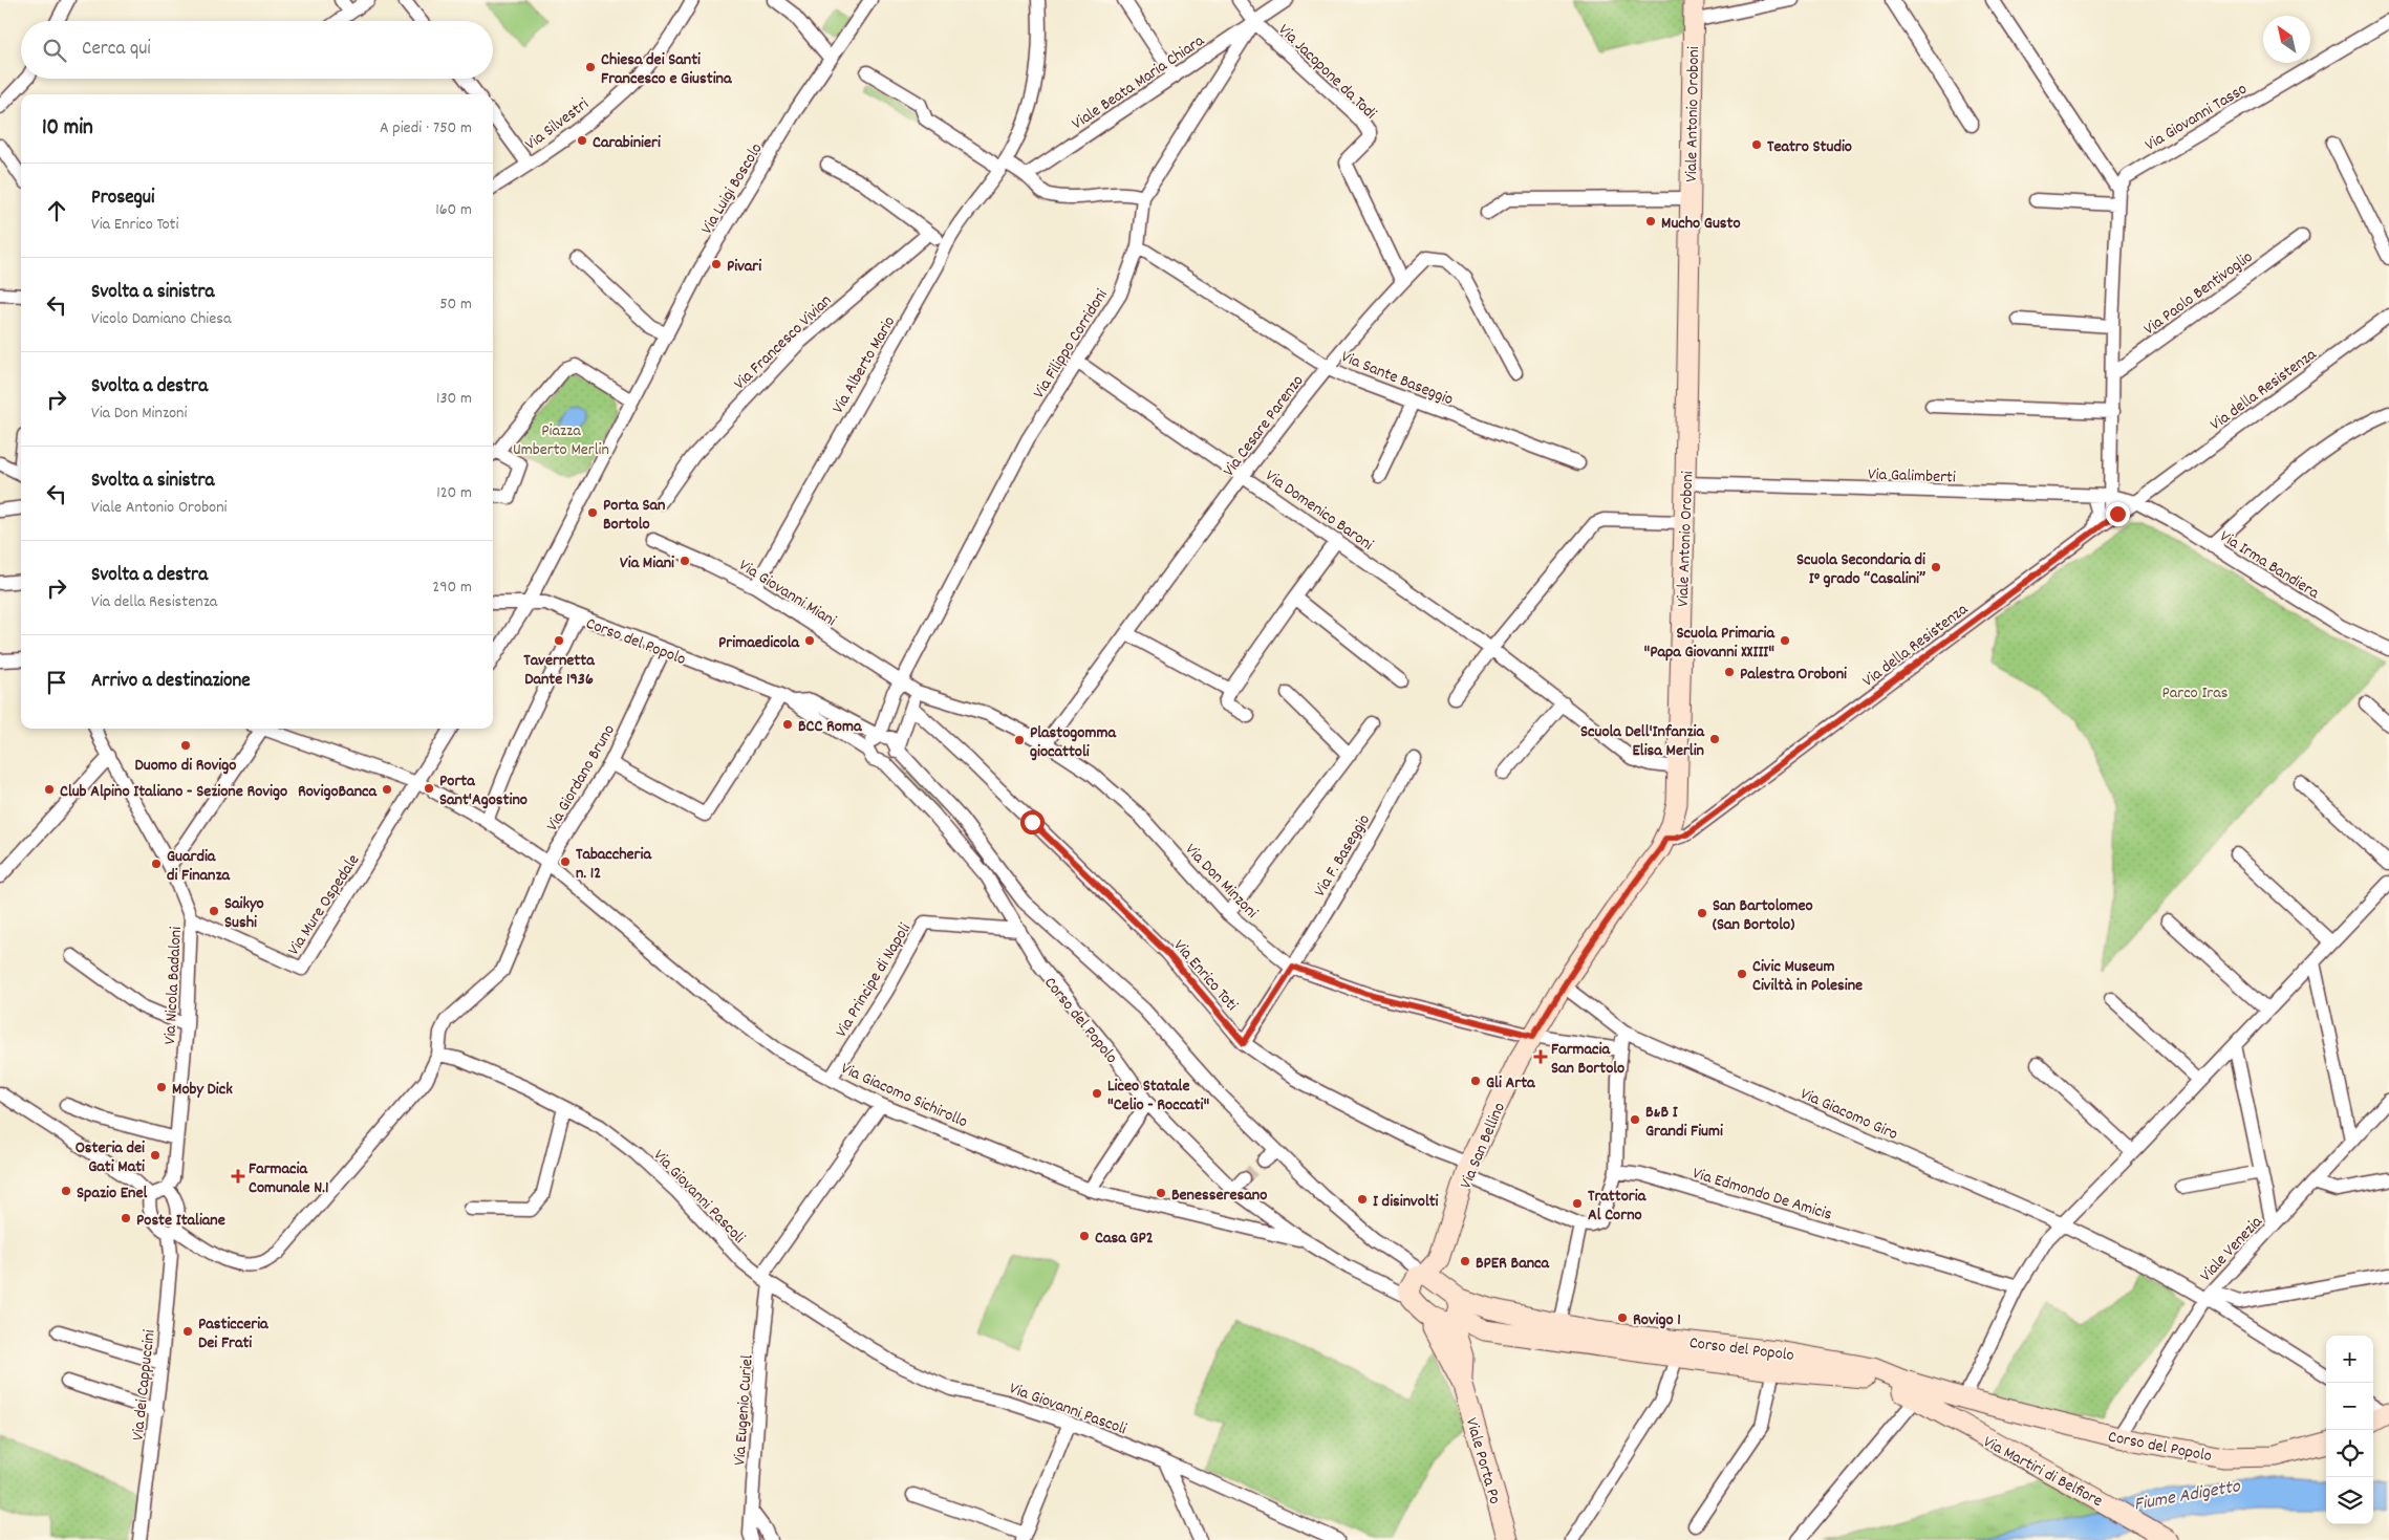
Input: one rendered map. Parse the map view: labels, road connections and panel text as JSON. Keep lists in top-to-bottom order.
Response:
{
  "streets": {
    "street": [
      "Via Jacopone da Todi",
      "Viale Beata Maria Chiara",
      "Viale Antonio Oroboni",
      "Via Giovanni Tasso",
      "Via Silvestri",
      "Via Luigi Boscolo",
      "Via Paolo Bentivoglio",
      "Via Francesco Vivian",
      "Via Filippo Corridoni",
      "Via Alberto Mario",
      "Via Sante Baseggio",
      "Via della Resistenza",
      "Via Cesare Parenzo",
      "Via Galimberti",
      "Via Domenico Baroni",
      "Via Irma Bandiera",
      "Via Giovanni Miani",
      "Corso del Popolo",
      "Via Giordano Bruno",
      "Via F. Baseggio",
      "Via Don Minzoni",
      "Via Mure Ospedale",
      "Via Enrico Toti",
      "Via Principe di Napoli",
      "Via Nicola Badaloni",
      "Via Giacomo Sichirollo",
      "Via Giacomo Giro",
      "Via San Bellino",
      "Via Edmondo De Amicis",
      "Via Giovanni Pascoli",
      "Viale Venezia",
      "Via dei Cappuccini",
      "Via Eugenio Curiel",
      "Viale Porta Po",
      "Via Martiri di Belfiore"
    ]
  },
  "crossings": [
    ["Via Jacopone da Todi", "Viale Beata Maria Chiara"],
    ["Via Jacopone da Todi", "Via Filippo Corridoni"],
    ["Via Jacopone da Todi", "Via Cesare Parenzo"],
    ["Viale Beata Maria Chiara", "Via Filippo Corridoni"],
    ["Viale Antonio Oroboni", "Via della Resistenza"],
    ["Viale Antonio Oroboni", "Via Galimberti"],
    ["Viale Antonio Oroboni", "Via Domenico Baroni"],
    ["Viale Antonio Oroboni", "Via Don Minzoni"],
    ["Viale Antonio Oroboni", "Via Giacomo Giro"],
    ["Viale Antonio Oroboni", "Via San Bellino"],
    ["Via Filippo Corridoni", "Via Sante Baseggio"],
    ["Via Filippo Corridoni", "Via Domenico Baroni"],
    ["Via Filippo Corridoni", "Via Giovanni Miani"],
    ["Via Filippo Corridoni", "Corso del Popolo"],
    ["Via Alberto Mario", "Via Giovanni Miani"],
    ["Via Sante Baseggio", "Via Cesare Parenzo"],
    ["Via della Resistenza", "Via Galimberti"],
    ["Via della Resistenza", "Via Irma Bandiera"],
    ["Via Cesare Parenzo", "Via Domenico Baroni"],
    ["Via Cesare Parenzo", "Via Don Minzoni"],
    ["Via Galimberti", "Via Irma Bandiera"],
    ["Via Giovanni Miani", "Via Don Minzoni"],
    ["Corso del Popolo", "Via Giordano Bruno"],
    ["Corso del Popolo", "Via Principe di Napoli"],
    ["Corso del Popolo", "Via Giacomo Sichirollo"],
    ["Corso del Popolo", "Via San Bellino"],
    ["Corso del Popolo", "Viale Venezia"],
    ["Corso del Popolo", "Viale Porta Po"],
    ["Corso del Popolo", "Via Martiri di Belfiore"],
    ["Via Giordano Bruno", "Via Giacomo Sichirollo"],
    ["Via Giordano Bruno", "Via Giovanni Pascoli"],
    ["Via F. Baseggio", "Via Don Minzoni"],
    ["Via F. Baseggio", "Via Enrico Toti"],
    ["Via Don Minzoni", "Via San Bellino"],
    ["Via Mure Ospedale", "Via Nicola Badaloni"],
    ["Via Mure Ospedale", "Via Giacomo Sichirollo"],
    ["Via Enrico Toti", "Via San Bellino"],
    ["Via Principe di Napoli", "Via Giacomo Sichirollo"],
    ["Via Nicola Badaloni", "Via dei Cappuccini"],
    ["Via Giacomo Giro", "Viale Venezia"],
    ["Via Giovanni Pascoli", "Via Eugenio Curiel"]
  ],
  "water": ["Fiume Adigetto"],
  "parks": ["Piazza Umberto Merlin", "Parco Iras"],
  "places": {
    "other": [
      "Chiesa dei Santi Francesco e Giustina",
      "Carabinieri",
      "Teatro Studio",
      "Mucho Gusto",
      "Pivari",
      "Porta San Bortolo",
      "Via Miani",
      "Scuola Secondaria di I° grado “Casalini”",
      "Tavernetta Dante 1936",
      "Primaedicola",
      "Scuola Primaria \"Papa Giovanni XXIII\"",
      "Palestra Oroboni",
      "BCC Roma",
      "Scuola Dell'Infanzia Elisa Merlin",
      "Plastogomma giocattoli",
      "Duomo di Rovigo",
      "Porta Sant'Agostino",
      "Club Alpino Italiano - Sezione Rovigo",
      "RovigoBanca",
      "Tabaccheria n. 12",
      "Guardia di Finanza",
      "Saikyo Sushi",
      "San Bartolomeo (San Bortolo)",
      "Civic Museum Civiltà in Polesine",
      "Gli Arta",
      "Moby Dick",
      "Liceo Statale \"Celio - Roccati\"",
      "B&B I Grandi Fiumi",
      "Osteria dei Gati Mati",
      "Spazio Enel",
      "Benesseresano",
      "I disinvolti",
      "Trattoria Al Corno",
      "Poste Italiane",
      "Casa GP2",
      "BPER Banca",
      "Rovigo 1",
      "Pasticceria Dei Frati"
    ],
    "health": ["Farmacia San Bortolo", "Farmacia Comunale N.1"]
  },
  "north": "top left",
  "page": {
    "search": "Cerca qui",
    "heading": ["10 min", "A piedi · 750 m"],
    "list": [
      ["Prosegui", "Via Enrico Toti", "160 m"],
      ["Svolta a sinistra", "Vicolo Damiano Chiesa", "50 m"],
      ["Svolta a destra", "Via Don Minzoni", "130 m"],
      ["Svolta a sinistra", "Viale Antonio Oroboni", "120 m"],
      ["Svolta a destra", "Via della Resistenza", "290 m"],
      "Arrivo a destinazione"
    ],
    "map_buttons": ["+", "−"]
  }
}
